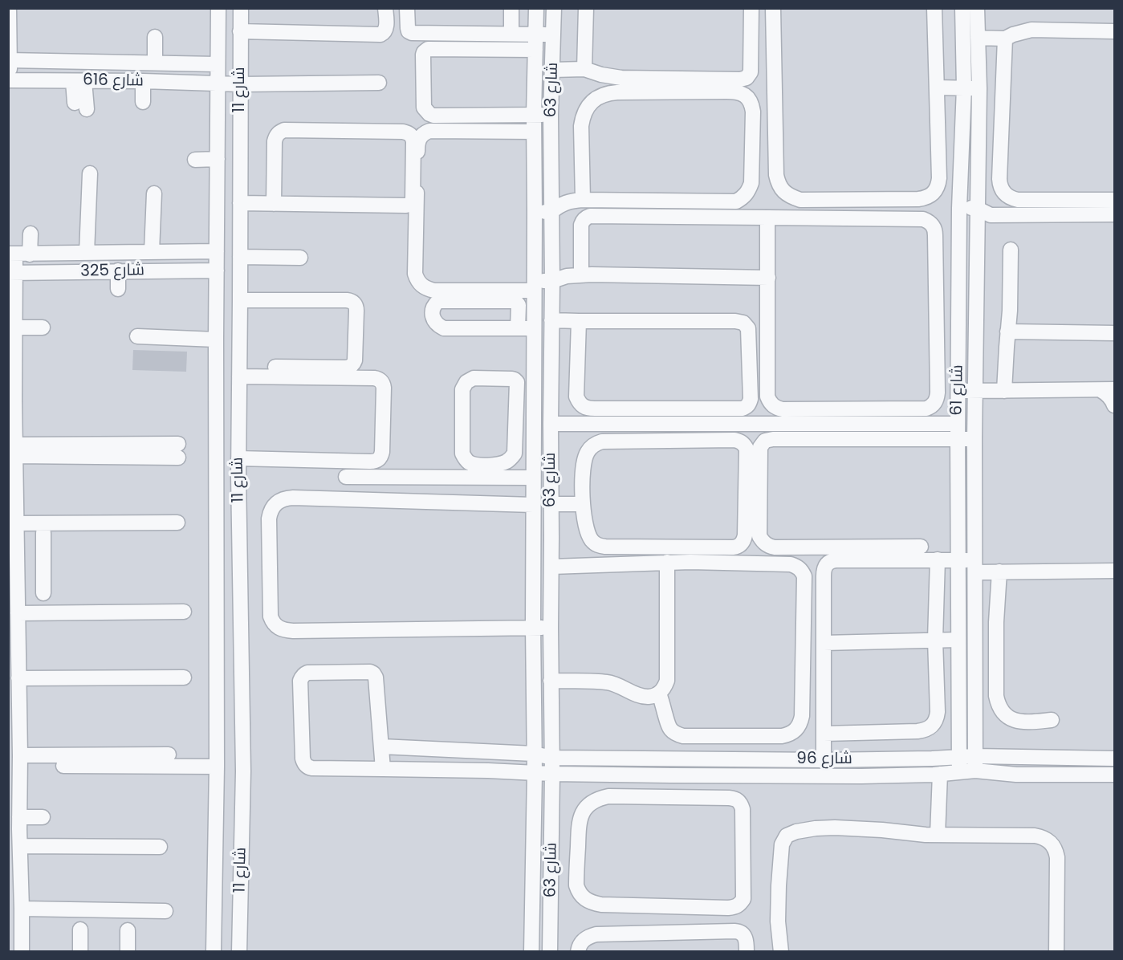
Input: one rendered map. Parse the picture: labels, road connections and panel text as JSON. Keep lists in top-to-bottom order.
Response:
{
  "streets": {
    "street": [
      "شارع 616",
      "شارع 11",
      "شارع 63",
      "شارع 325",
      "شارع 61",
      "شارع 96"
    ]
  },
  "crossings": [
    ["شارع 616", "شارع 11"],
    ["شارع 11", "شارع 325"],
    ["شارع 63", "شارع 96"],
    ["شارع 61", "شارع 96"]
  ]
}
